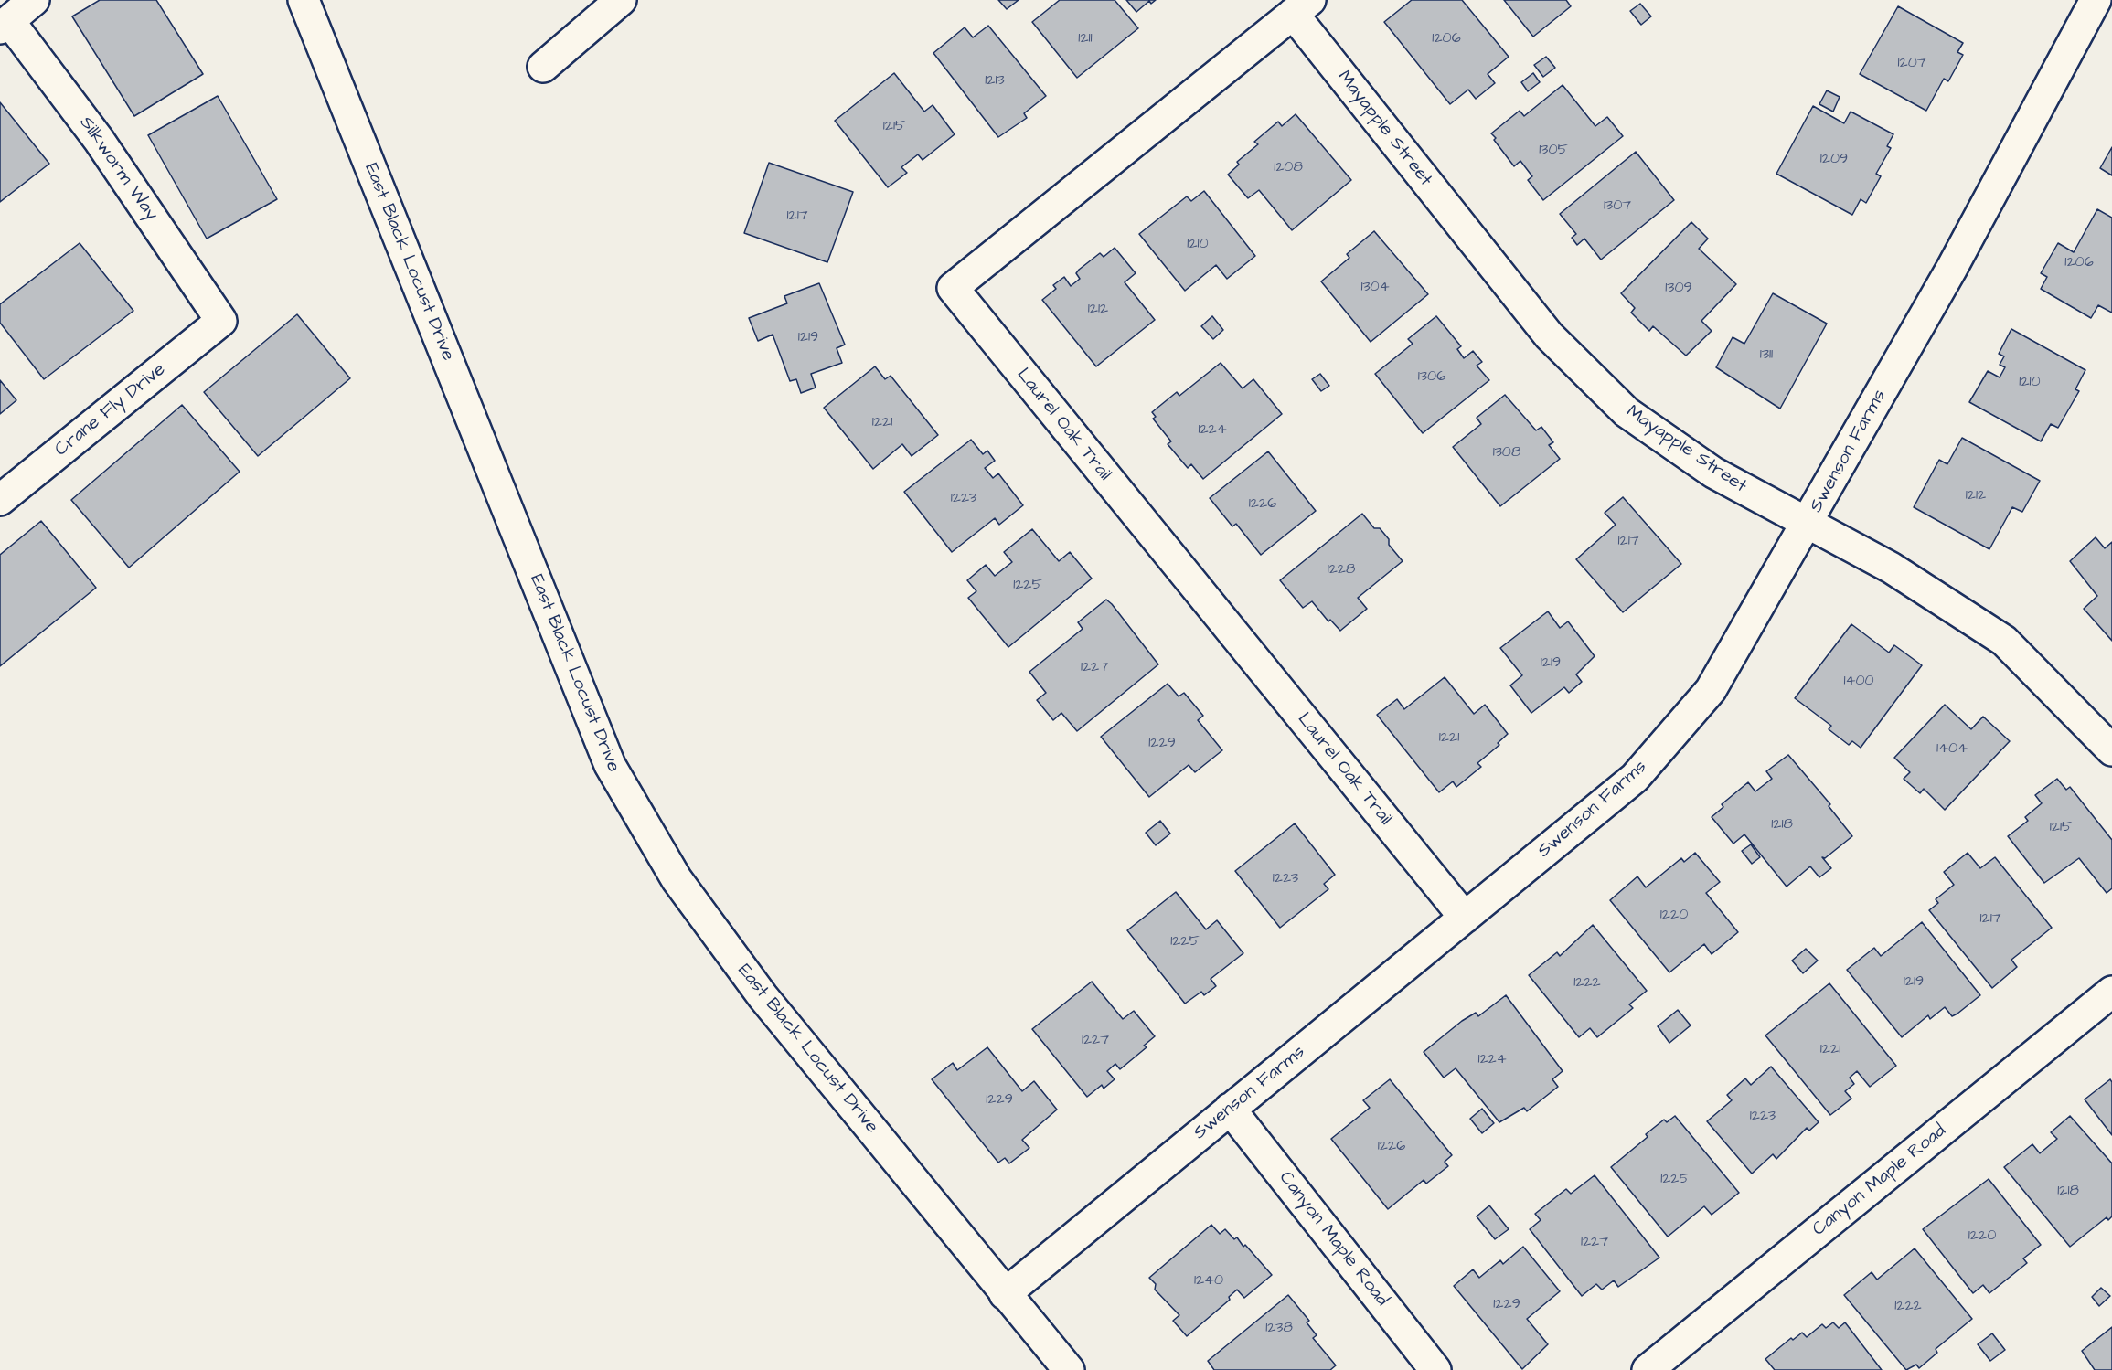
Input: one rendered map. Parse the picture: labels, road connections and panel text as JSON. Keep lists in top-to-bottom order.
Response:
{
  "streets": {
    "street": [
      "Mayapple Street",
      "Silkworm Way",
      "East Black Locust Drive",
      "Crane Fly Drive",
      "Laurel Oak Trail",
      "Swenson Farms",
      "Canyon Maple Road"
    ]
  },
  "crossings": [
    ["Mayapple Street", "Laurel Oak Trail"],
    ["Mayapple Street", "Swenson Farms"],
    ["Silkworm Way", "Crane Fly Drive"],
    ["East Black Locust Drive", "Swenson Farms"],
    ["Laurel Oak Trail", "Swenson Farms"],
    ["Swenson Farms", "Canyon Maple Road"]
  ],
  "house_numbers": [
    "1211",
    "1206",
    "1207",
    "1213",
    "1215",
    "1305",
    "1209",
    "1208",
    "1307",
    "1217",
    "1210",
    "1206",
    "1304",
    "1309",
    "1212",
    "1219",
    "1311",
    "1306",
    "1210",
    "1221",
    "1224",
    "1308",
    "1212",
    "1223",
    "1226",
    "1217",
    "1228",
    "1225",
    "1219",
    "1227",
    "1400",
    "1221",
    "1229",
    "1404",
    "1218",
    "1215",
    "1223",
    "1220",
    "1217",
    "1225",
    "1219",
    "1222",
    "1227",
    "1221",
    "1224",
    "1229",
    "1223",
    "1226",
    "1225",
    "1218",
    "1220",
    "1227",
    "1240",
    "1229",
    "1222",
    "1238"
  ]
}
